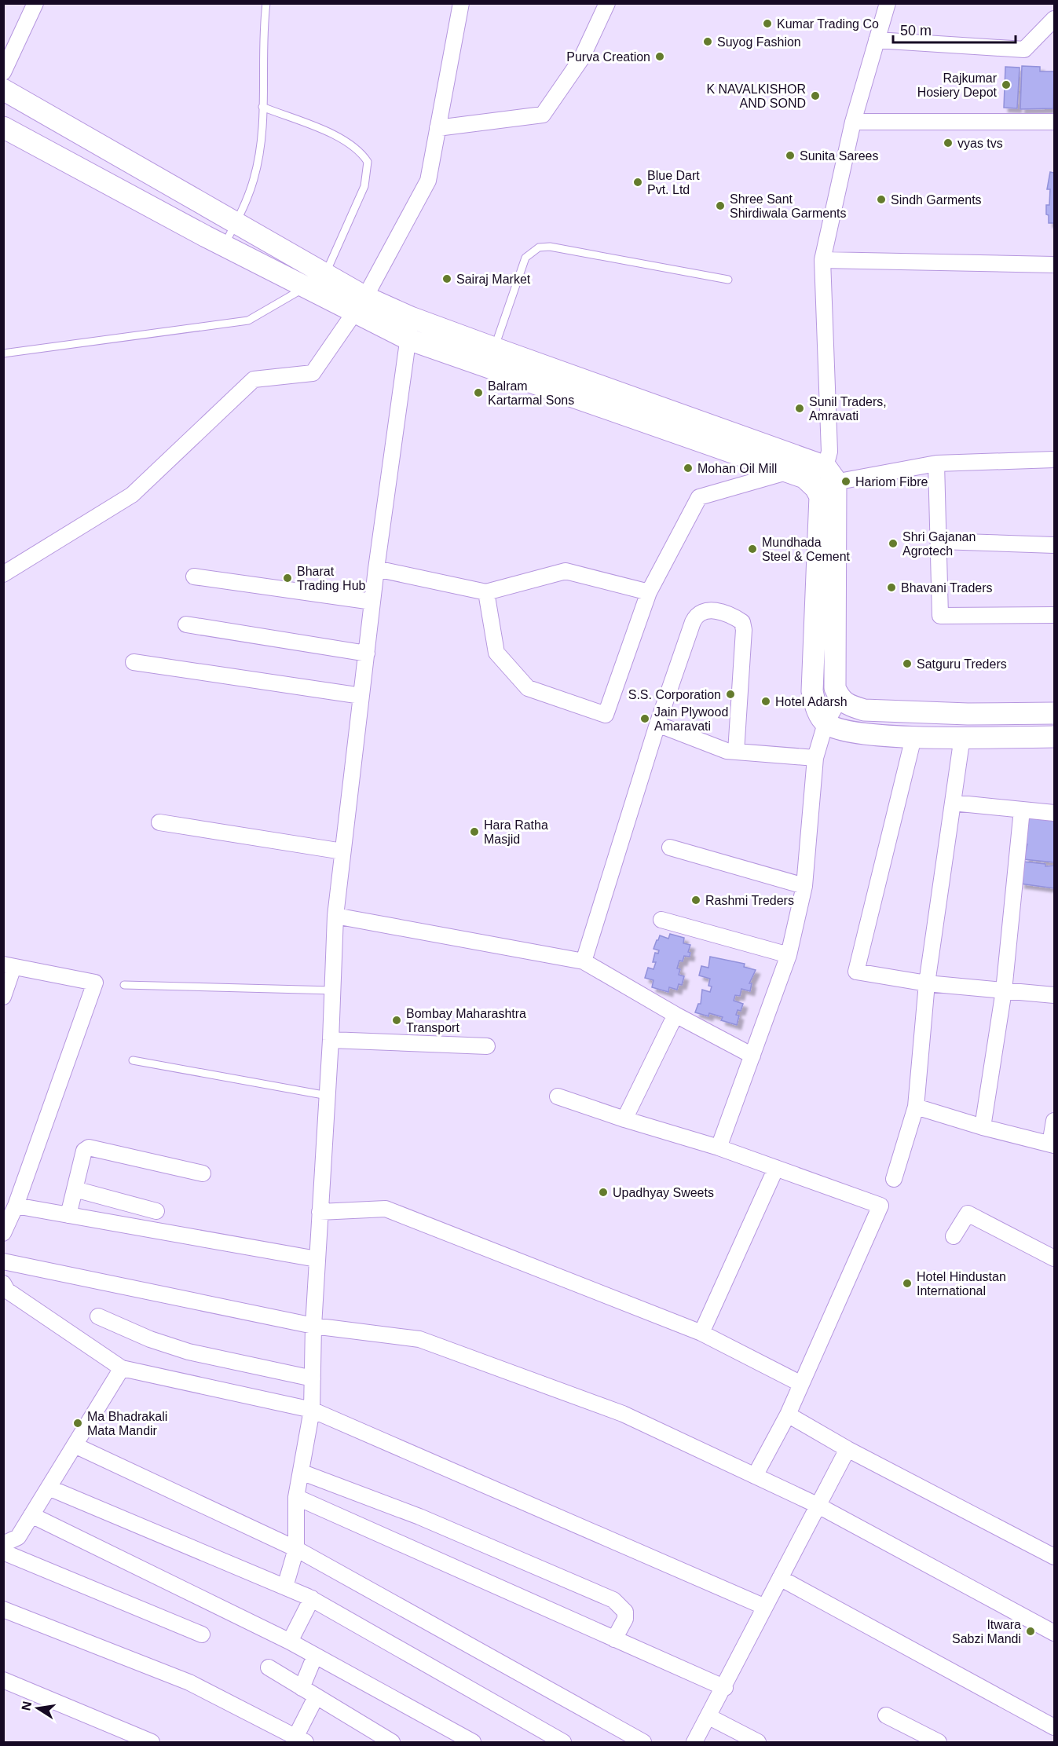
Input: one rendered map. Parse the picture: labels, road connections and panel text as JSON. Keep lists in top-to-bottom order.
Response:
{
  "places": [
    "Kumar Trading Co",
    "Suyog Fashion",
    "Purva Creation",
    "Rajkumar Hosiery Depot",
    "K NAVALKISHOR AND SOND",
    "vyas tvs",
    "Sunita Sarees",
    "Blue Dart Pvt. Ltd",
    "Sindh Garments",
    "Shree Sant Shirdiwala Garments",
    "Sairaj Market",
    "Balram Kartarmal Sons",
    "Sunil Traders, Amravati",
    "Mohan Oil Mill",
    "Hariom Fibre",
    "Shri Gajanan Agrotech",
    "Mundhada Steel & Cement",
    "Bharat Trading Hub",
    "Bhavani Traders",
    "Satguru Treders",
    "S.S. Corporation",
    "Hotel Adarsh",
    "Jain Plywood Amaravati",
    "Hara Ratha Masjid",
    "Rashmi Treders",
    "Bombay Maharashtra Transport",
    "Upadhyay Sweets",
    "Hotel Hindustan International",
    "Ma Bhadrakali Mata Mandir",
    "Itwara Sabzi Mandi"
  ],
  "scale_bar": "50 m",
  "north": "left"
}
